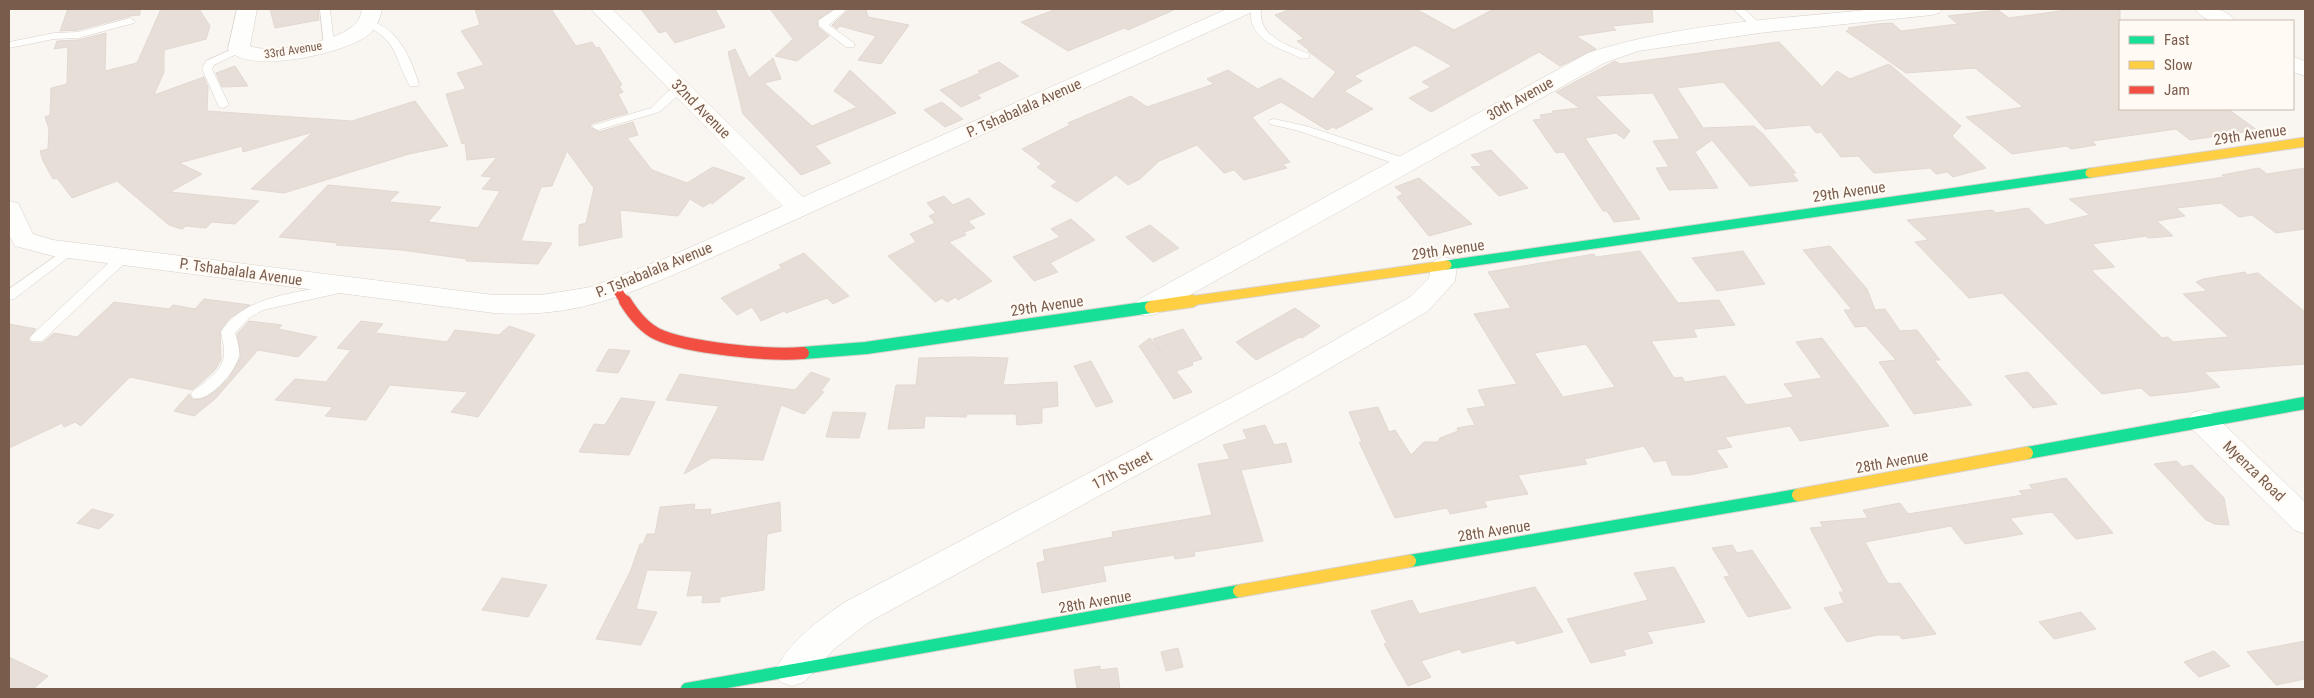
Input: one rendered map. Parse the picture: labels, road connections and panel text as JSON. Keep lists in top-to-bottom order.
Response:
{
  "streets": {
    "street": [
      "33rd Avenue",
      "30th Avenue",
      "P. Tshabalala Avenue",
      "32nd Avenue",
      "29th Avenue",
      "28th Avenue",
      "17th Street",
      "Myenza Road"
    ]
  },
  "crossings": [
    ["30th Avenue", "29th Avenue"],
    ["P. Tshabalala Avenue", "32nd Avenue"],
    ["P. Tshabalala Avenue", "29th Avenue"],
    ["29th Avenue", "17th Street"],
    ["28th Avenue", "17th Street"],
    ["28th Avenue", "Myenza Road"]
  ],
  "legend": ["Fast", "Slow", "Jam"]
}
